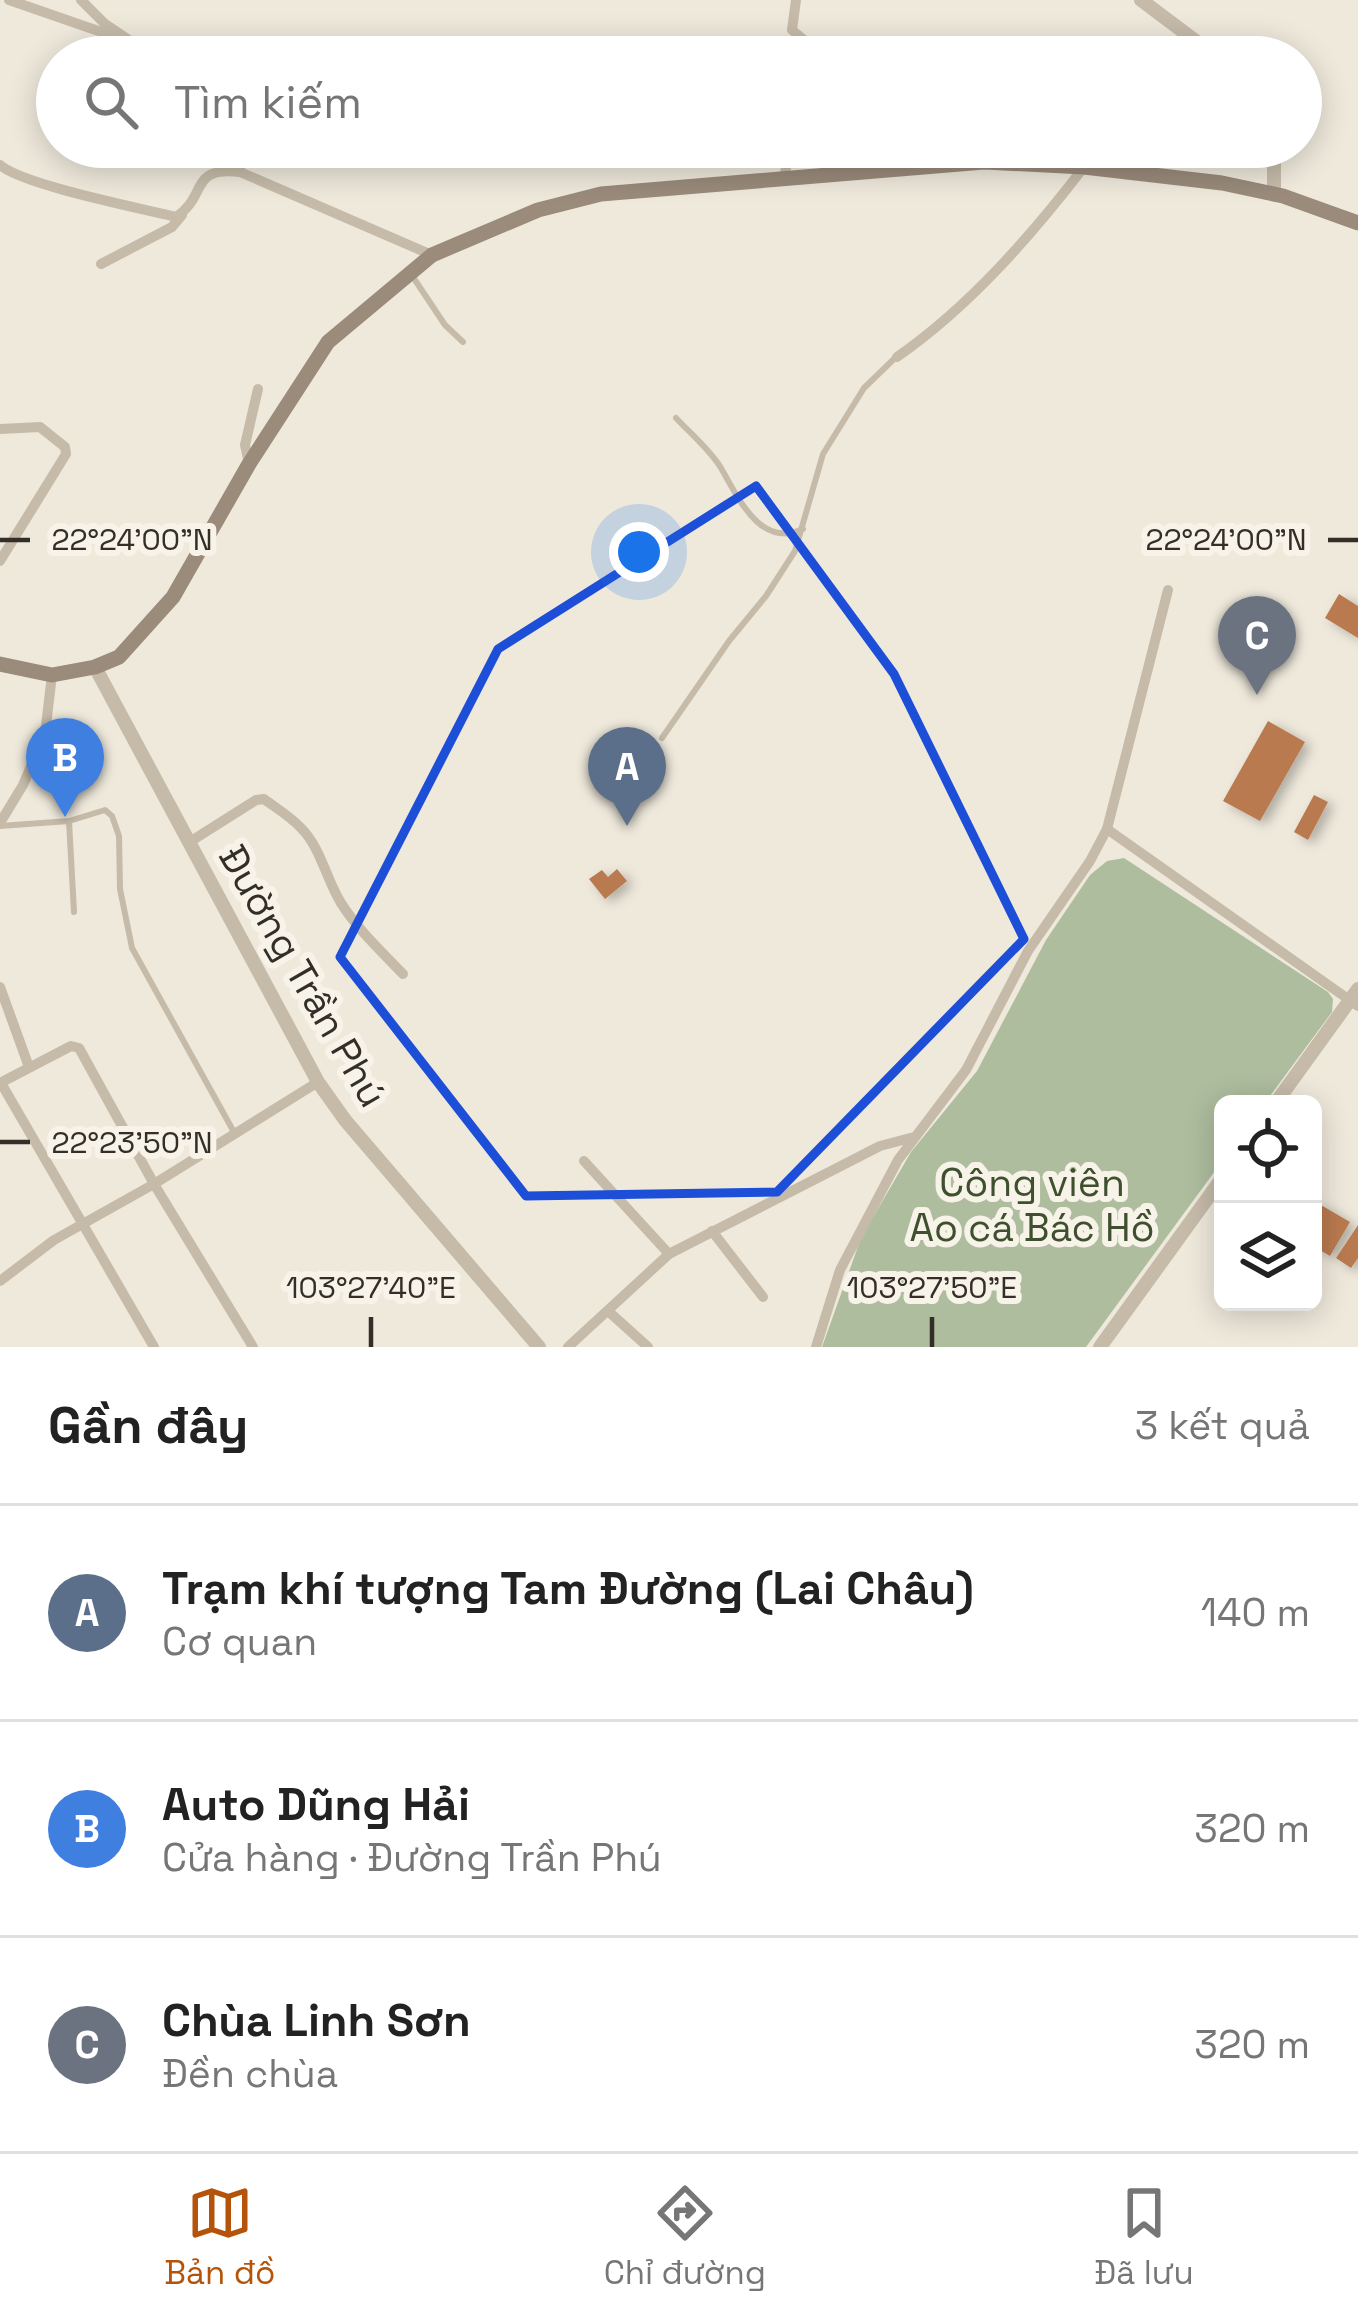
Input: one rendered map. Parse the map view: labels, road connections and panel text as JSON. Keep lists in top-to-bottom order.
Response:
{
  "streets": {
    "street": ["Đường Trần Phú"]
  },
  "parks": ["Công viên Ao cá Bác Hồ"],
  "page": {
    "search": "Tìm kiếm",
    "pins": ["C", "B", "A"],
    "heading": ["Gần đây", "3 kết quả"],
    "list": [
      {
        "mark": "A",
        "name": "Trạm khí tượng Tam Đường (Lai Châu)",
        "note": "Cơ quan",
        "value": "140 m"
      },
      {
        "mark": "B",
        "name": "Auto Dũng Hải",
        "note": "Cửa hàng · Đường Trần Phú",
        "value": "320 m"
      },
      {
        "mark": "C",
        "name": "Chùa Linh Sơn",
        "note": "Đền chùa",
        "value": "320 m"
      }
    ],
    "nav": ["Bản đồ", "Chỉ đường", "Đã lưu"]
  },
  "coordinates": [
    "22°24'00\"N",
    "22°23'50\"N",
    "103°27'40\"E",
    "103°27'50\"E"
  ]
}
